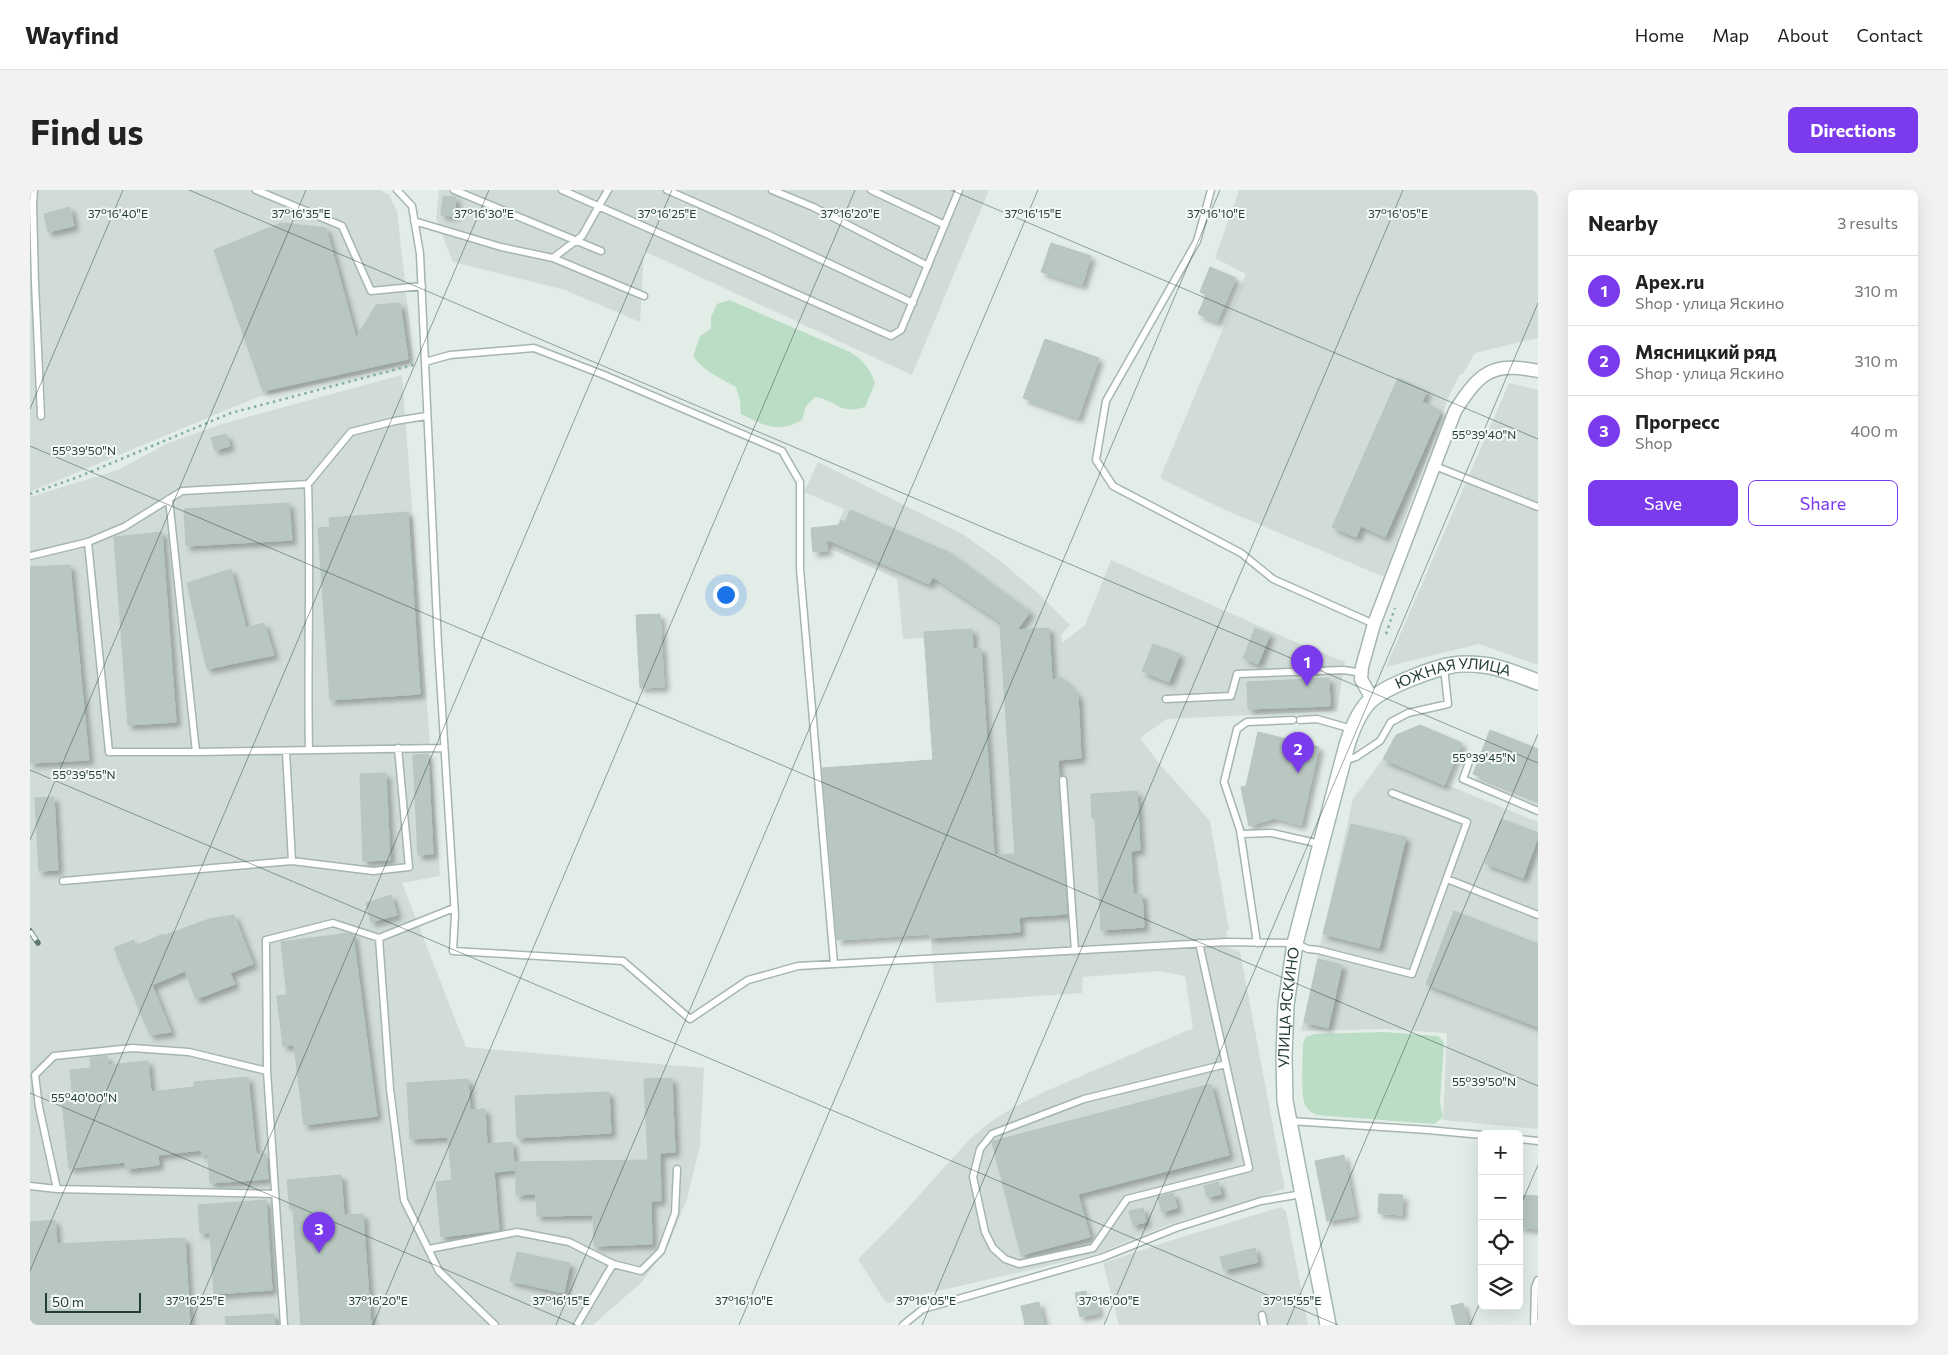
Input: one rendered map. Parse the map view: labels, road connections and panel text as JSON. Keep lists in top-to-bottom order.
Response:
{
  "streets": {
    "street": ["ЮЖНАЯ УЛИЦА", "УЛИЦА ЯСКИНО"]
  },
  "crossings": [
    ["ЮЖНАЯ УЛИЦА", "УЛИЦА ЯСКИНО"]
  ],
  "scale_bar": "50 m",
  "page": {
    "header": "Wayfind",
    "nav": [
      "Home",
      "Map",
      "About",
      "Contact"
    ],
    "buttons": [
      "Directions",
      ["Save", "Share"]
    ],
    "title": "Find us",
    "heading": ["Nearby", "3 results"],
    "list": [
      {
        "mark": "1",
        "name": "Apex.ru",
        "note": "Shop · улица Яскино",
        "value": "310 m"
      },
      {
        "mark": "2",
        "name": "Мясницкий ряд",
        "note": "Shop · улица Яскино",
        "value": "310 m"
      },
      {
        "mark": "3",
        "name": "Прогресс",
        "note": "Shop",
        "value": "400 m"
      }
    ],
    "pins": ["1", "2", "3"],
    "map_buttons": ["+", "−"],
    "scale": "50 m"
  },
  "coordinates": [
    "37°16'35\"E",
    "37°16'30\"E",
    "37°16'40\"E",
    "37°16'25\"E",
    "37°16'20\"E",
    "37°16'15\"E",
    "37°16'10\"E",
    "37°16'05\"E",
    "55°39'40\"N",
    "55°39'50\"N",
    "55°39'45\"N",
    "55°39'55\"N",
    "55°40'00\"N",
    "37°16'00\"E",
    "37°15'55\"E"
  ]
}
